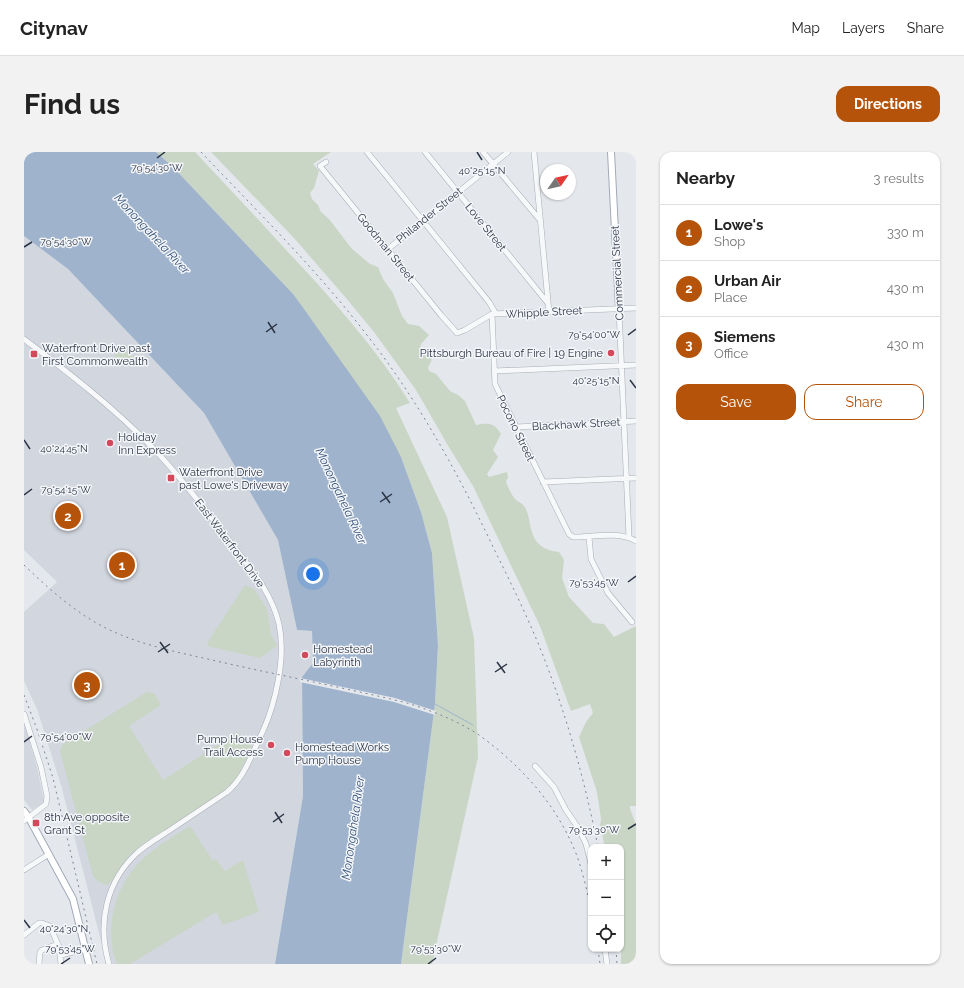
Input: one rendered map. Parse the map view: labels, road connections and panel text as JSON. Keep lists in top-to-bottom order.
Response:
{
  "streets": {
    "main road": ["Commercial Street"],
    "street": [
      "Philander Street",
      "Love Street",
      "Goodman Street",
      "Whipple Street",
      "Blackhawk Street",
      "Pocono Street",
      "East Waterfront Drive"
    ]
  },
  "crossings": [
    ["Philander Street", "Love Street"],
    ["Philander Street", "Goodman Street"],
    ["Philander Street", "Pocono Street"],
    ["Goodman Street", "Whipple Street"],
    ["Commercial Street", "Whipple Street"],
    ["Commercial Street", "Blackhawk Street"],
    ["Whipple Street", "Pocono Street"],
    ["Blackhawk Street", "Pocono Street"]
  ],
  "water": ["Monongahela River"],
  "places": {
    "other": [
      "Pittsburgh Bureau of Fire | 19 Engine",
      "Holiday Inn Express",
      "Homestead Labyrinth",
      "Pump House Trail Access",
      "Homestead Works Pump House"
    ],
    "transit": ["Waterfront Drive past First Commonwealth", "Waterfront Drive past Lowe's Driveway", "8th Ave opposite Grant St"]
  },
  "north": "top right",
  "page": {
    "header": "Citynav",
    "nav": ["Map", "Layers", "Share"],
    "buttons": [
      "Directions",
      ["Save", "Share"]
    ],
    "title": "Find us",
    "heading": ["Nearby", "3 results"],
    "list": [
      {
        "mark": "1",
        "name": "Lowe's",
        "note": "Shop",
        "value": "330 m"
      },
      {
        "mark": "2",
        "name": "Urban Air",
        "note": "Place",
        "value": "430 m"
      },
      {
        "mark": "3",
        "name": "Siemens",
        "note": "Office",
        "value": "430 m"
      }
    ],
    "pins": ["2", "1", "3"],
    "map_buttons": ["+", "−"]
  },
  "coordinates": [
    "79°54'30\"W",
    "40°25'15\"N",
    "79°54'00\"W",
    "40°24'45\"N",
    "79°54'15\"W",
    "79°53'45\"W",
    "79°53'30\"W",
    "40°24'30\"N"
  ]
}
